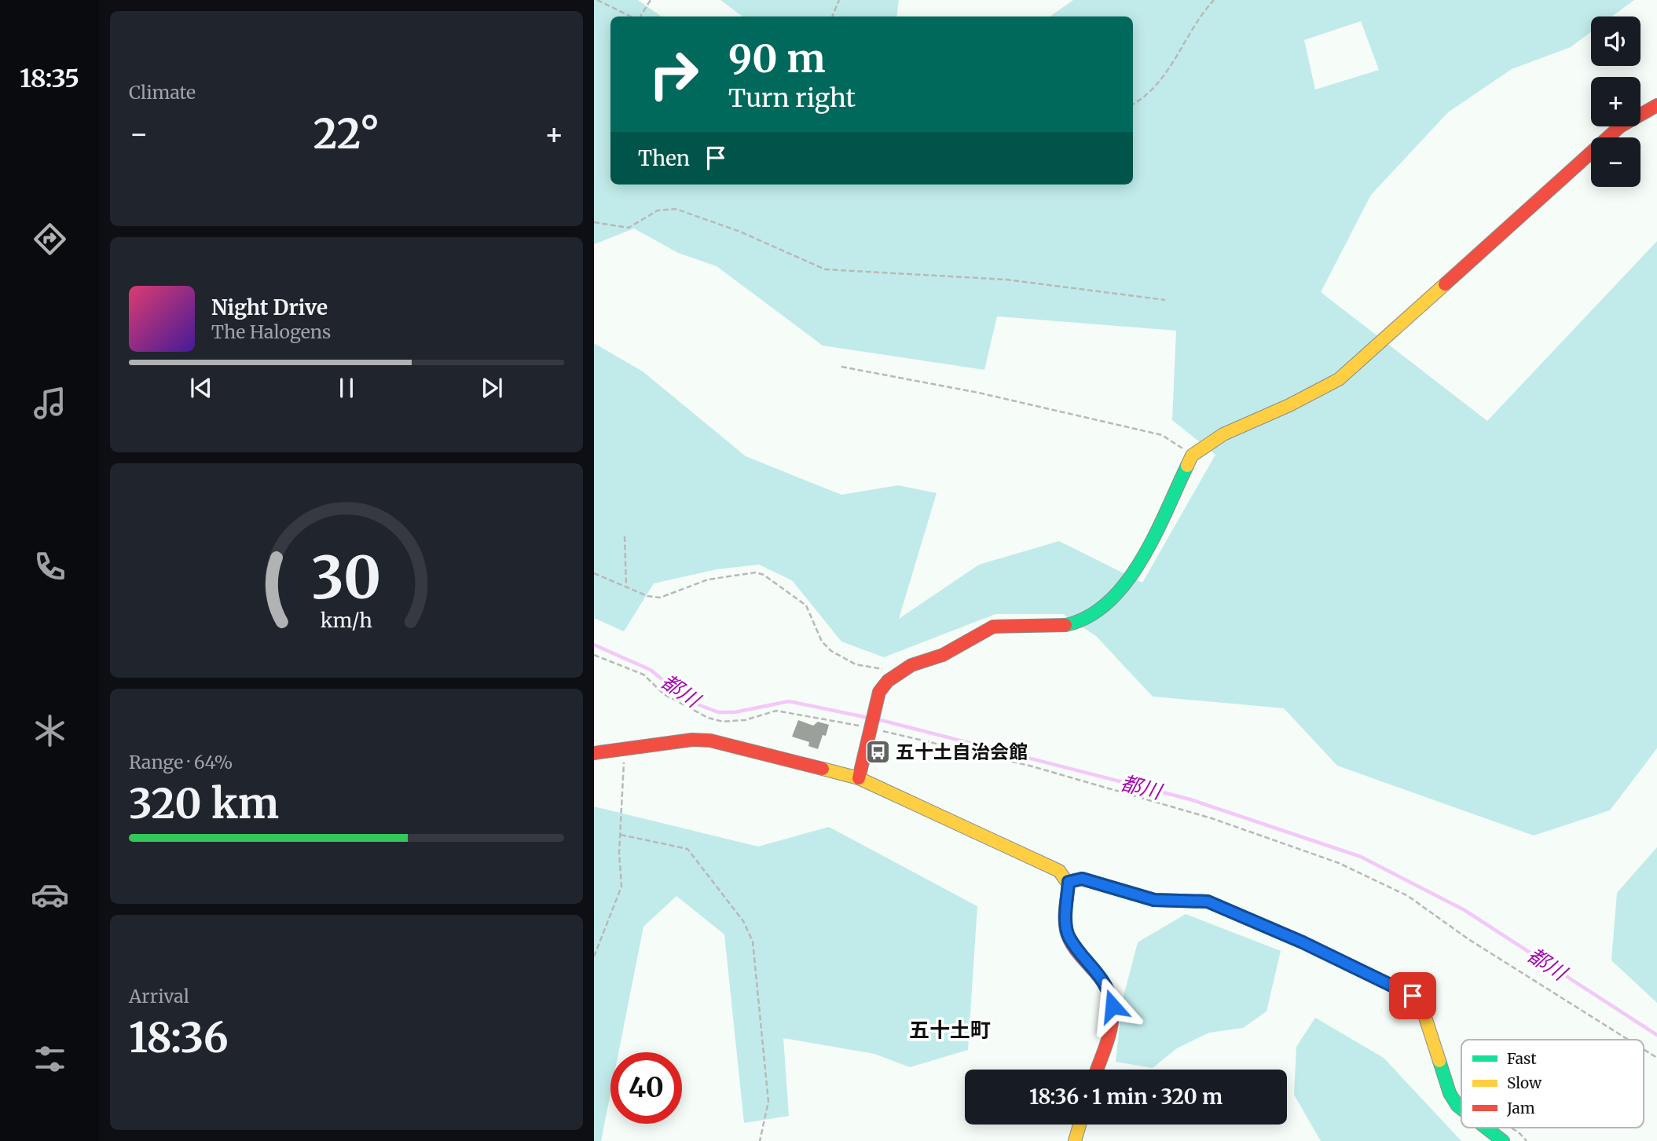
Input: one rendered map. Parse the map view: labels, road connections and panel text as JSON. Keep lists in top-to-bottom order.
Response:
{
  "districts": ["五十土町"],
  "water": ["都川"],
  "places": {
    "bus stop": ["五十土自治会館"]
  },
  "legend": ["Fast", "Slow", "Jam"],
  "page": {
    "tabs": "18:35",
    "tile": [
      "Climate",
      ["Range · 64%", "320 km"],
      ["Arrival", "18:36"]
    ],
    "map_buttons": ["+", "−"],
    "turn": ["90 m", "Turn right"],
    "heat": ["−", "22°", "+"],
    "then": "Then",
    "song": ["Night Drive", "The Halogens"],
    "limit": "40",
    "trip": "18:36 · 1 min · 320 m",
    "gauge": ["30", "km/h"]
  }
}
